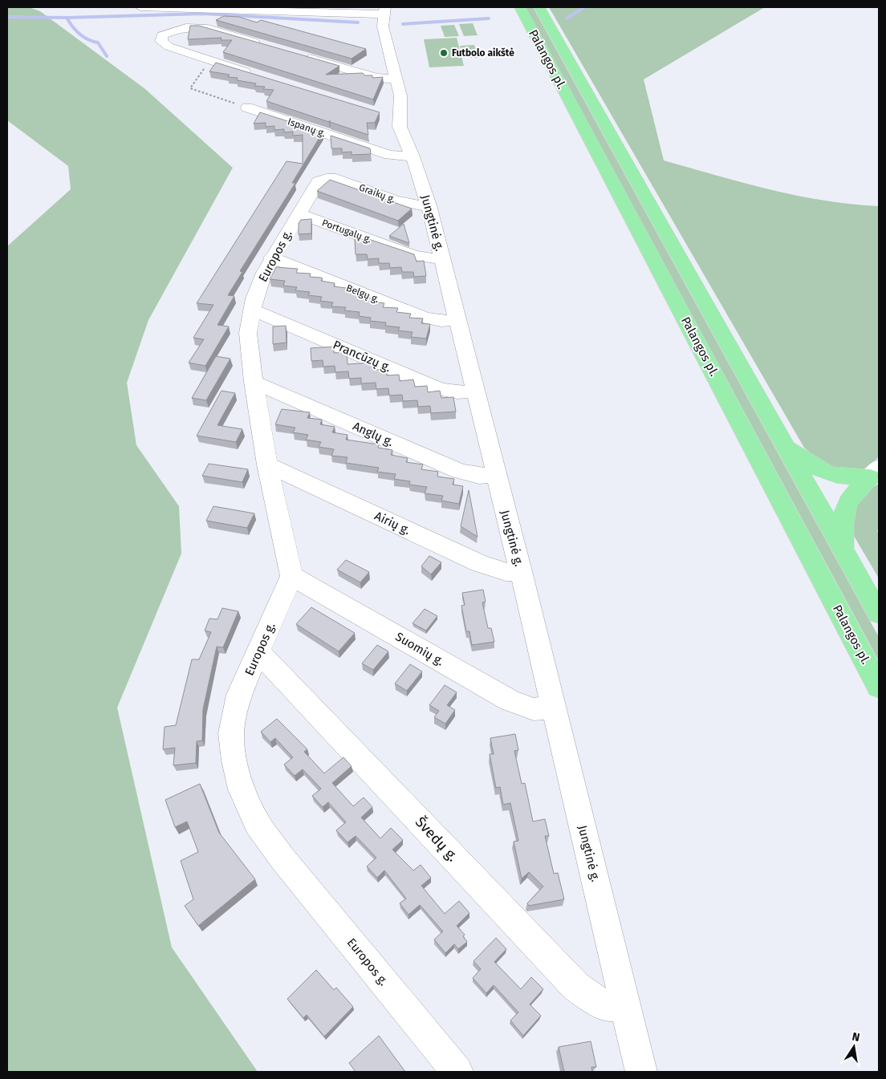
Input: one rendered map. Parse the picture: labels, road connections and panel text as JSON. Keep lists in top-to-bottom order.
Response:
{
  "streets": {
    "highway": ["Palangos pl."],
    "street": [
      "Ispanų g.",
      "Graikų g.",
      "Jungtinė g.",
      "Portugalų g.",
      "Europos g.",
      "Belgų g.",
      "Prancūzų g.",
      "Anglų g.",
      "Airių g.",
      "Suomių g.",
      "Švedų g."
    ]
  },
  "crossings": [
    ["Ispanų g.", "Jungtinė g."],
    ["Graikų g.", "Jungtinė g."],
    ["Graikų g.", "Europos g."],
    ["Jungtinė g.", "Portugalų g."],
    ["Jungtinė g.", "Belgų g."],
    ["Jungtinė g.", "Prancūzų g."],
    ["Jungtinė g.", "Anglų g."],
    ["Jungtinė g.", "Airių g."],
    ["Jungtinė g.", "Suomių g."],
    ["Jungtinė g.", "Švedų g."],
    ["Portugalų g.", "Europos g."],
    ["Europos g.", "Belgų g."],
    ["Europos g.", "Prancūzų g."],
    ["Europos g.", "Anglų g."],
    ["Europos g.", "Airių g."],
    ["Europos g.", "Suomių g."],
    ["Europos g.", "Švedų g."]
  ],
  "places": ["Futbolo aikštė"],
  "north": "top"
}
